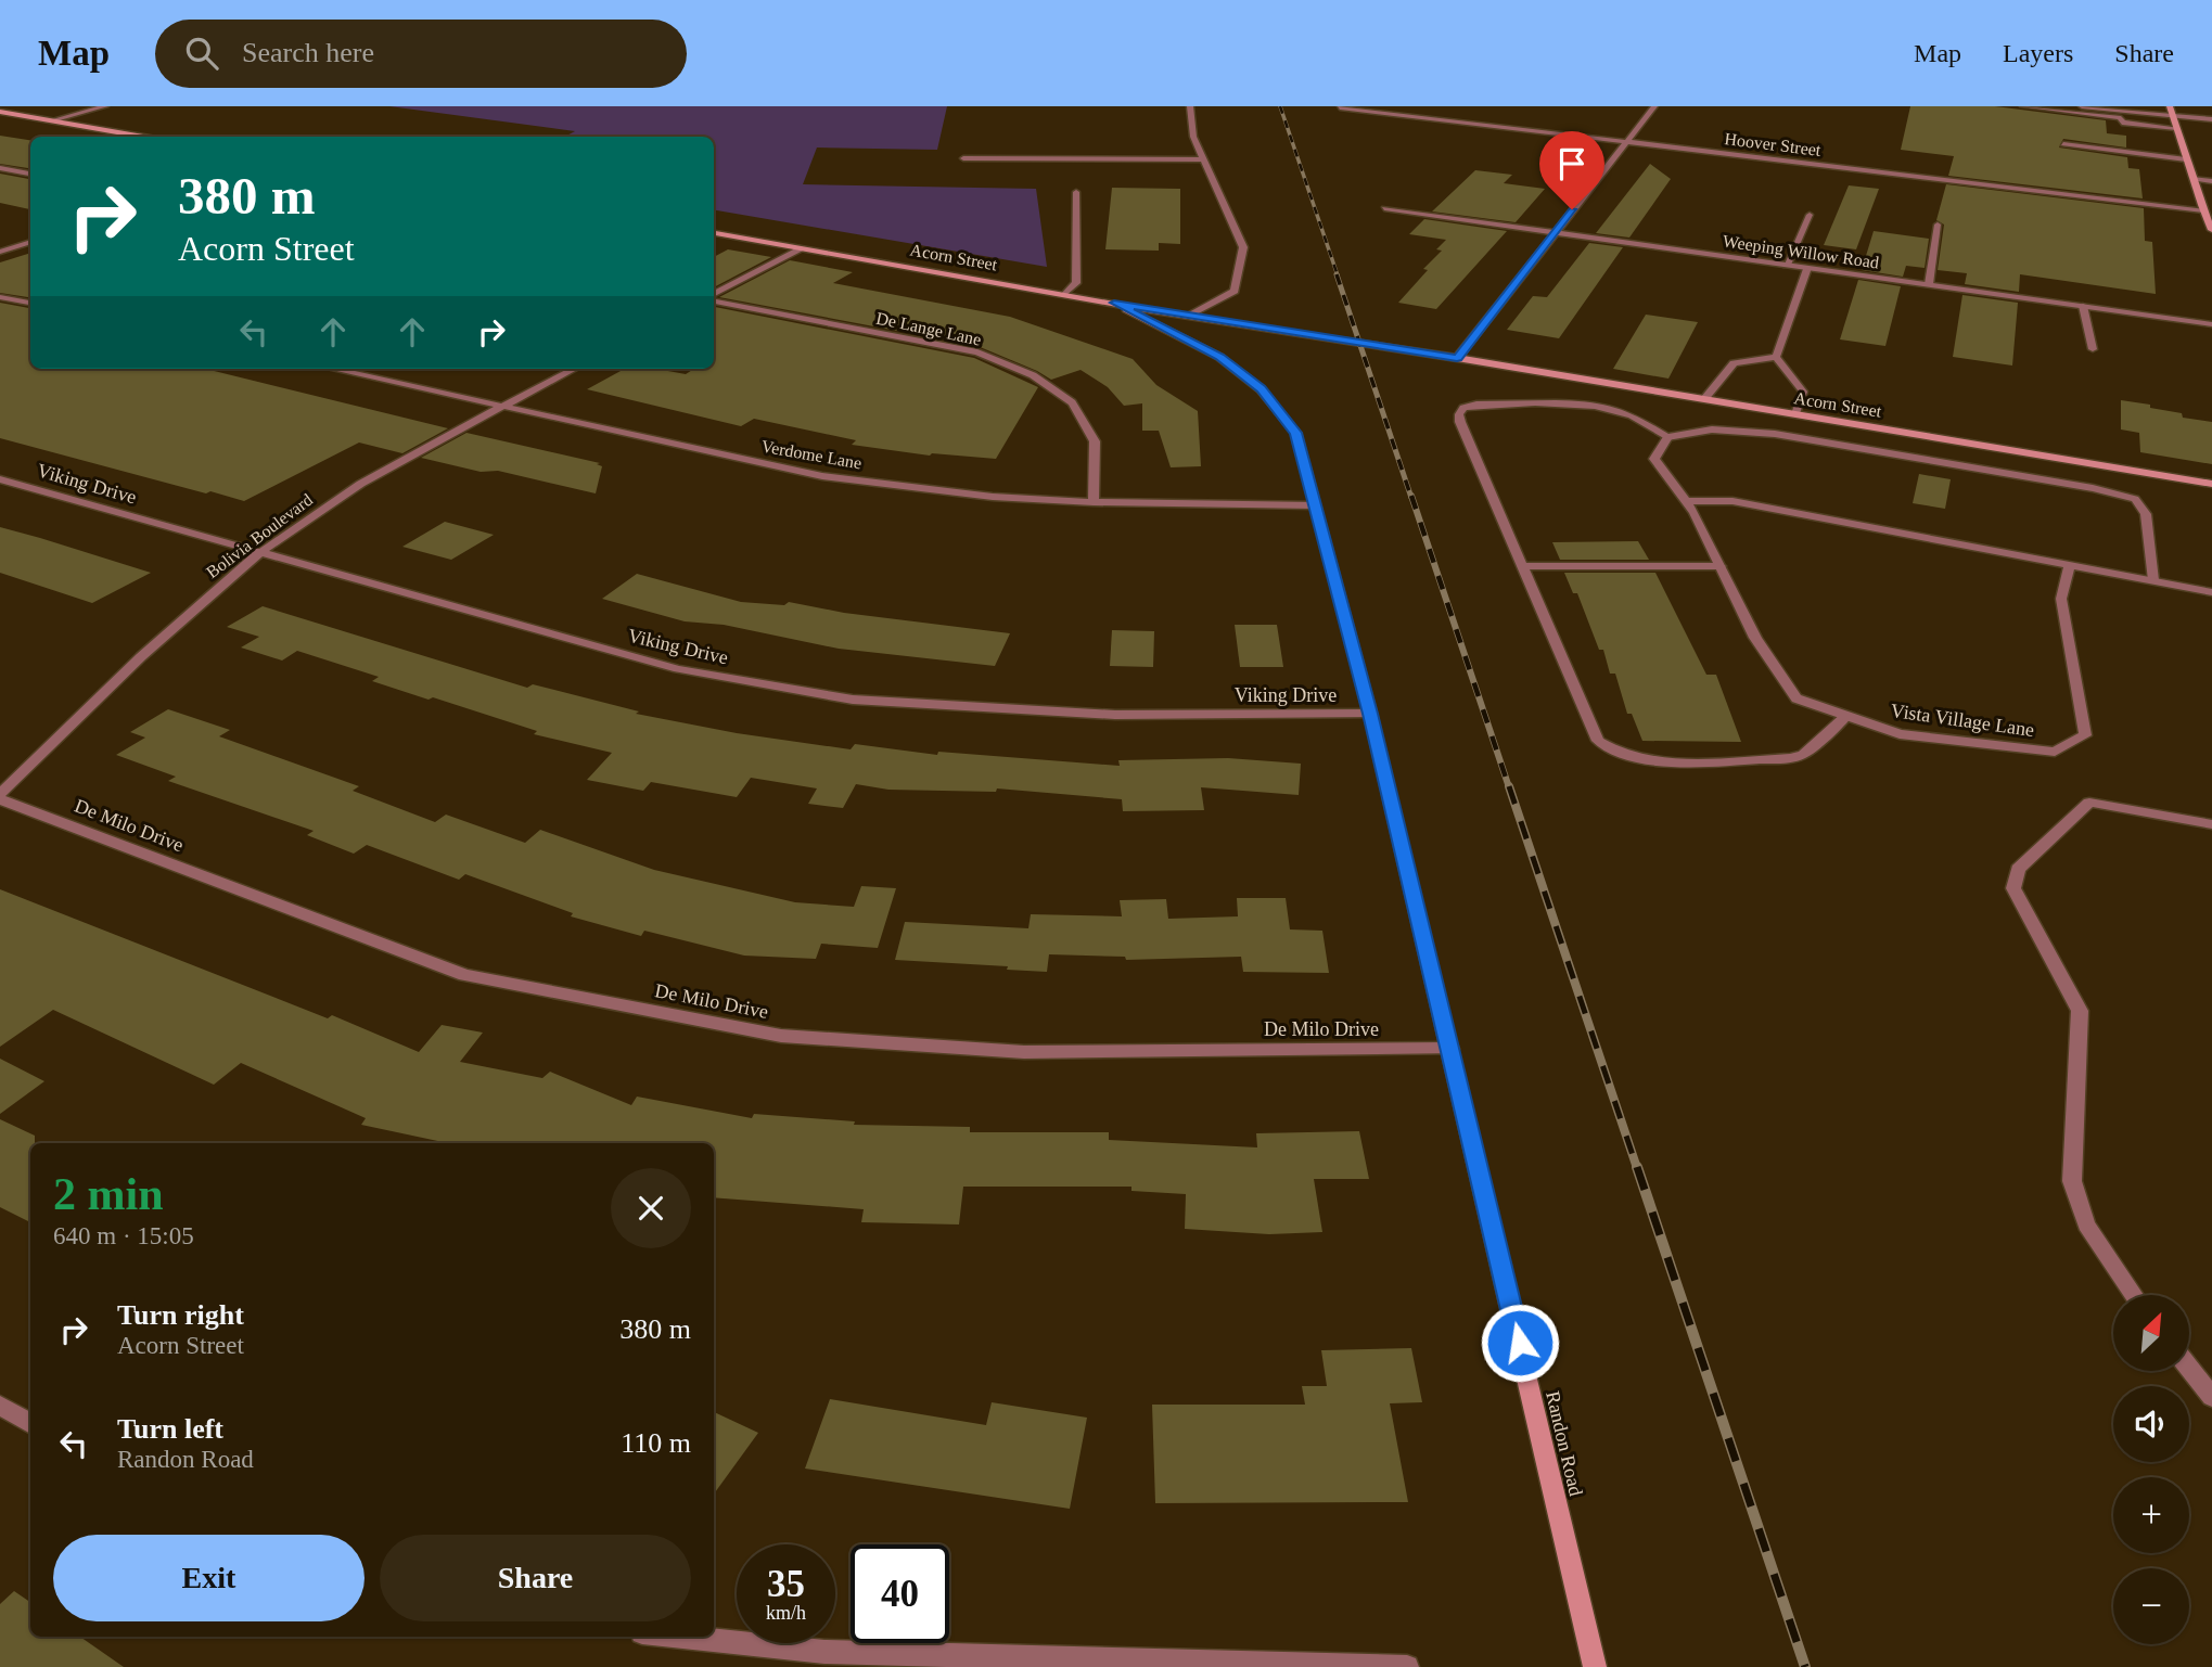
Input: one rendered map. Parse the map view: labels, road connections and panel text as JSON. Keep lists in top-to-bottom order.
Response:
{
  "streets": {
    "street": [
      "Hoover Street",
      "Weeping Willow Road",
      "Acorn Street",
      "De Lange Lane",
      "Verdome Lane",
      "Viking Drive",
      "Bolivia Boulevard",
      "Vista Village Lane",
      "De Milo Drive",
      "Randon Road"
    ]
  },
  "crossings": [
    ["Acorn Street", "Randon Road"],
    ["De Lange Lane", "Verdome Lane"],
    ["Verdome Lane", "Bolivia Boulevard"],
    ["Verdome Lane", "Randon Road"],
    ["Viking Drive", "Bolivia Boulevard"],
    ["Viking Drive", "Randon Road"],
    ["Bolivia Boulevard", "De Milo Drive"],
    ["De Milo Drive", "Randon Road"]
  ],
  "north": "top right",
  "page": {
    "header": "Map",
    "search": "Search here",
    "nav": ["Map", "Layers", "Share"],
    "turn": ["380 m", "Acorn Street"],
    "heading": ["2 min", "640 m · 15:05"],
    "list": [
      {
        "name": "Turn right",
        "note": "Acorn Street",
        "value": "380 m"
      },
      {
        "name": "Turn left",
        "note": "Randon Road",
        "value": "110 m"
      }
    ],
    "map_buttons": ["+", "−"],
    "buttons": ["Exit", "Share"],
    "speed": "35 km/h",
    "limit": "40"
  }
}
